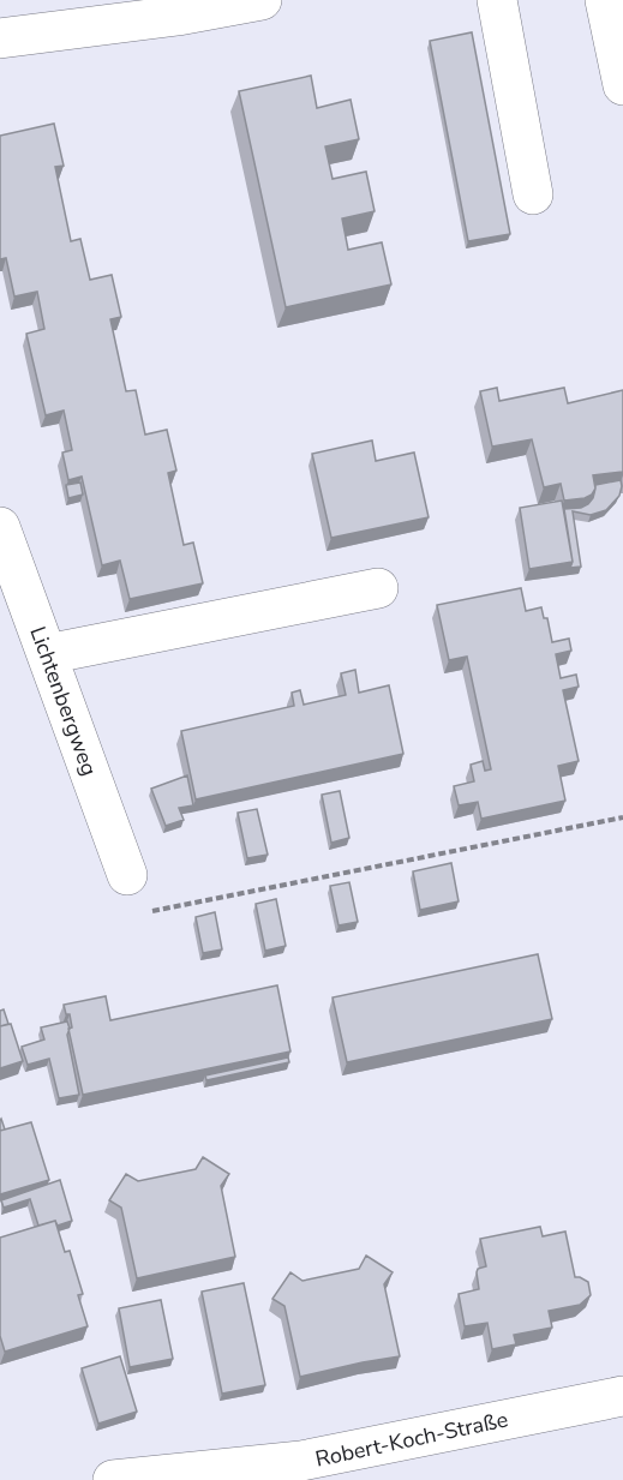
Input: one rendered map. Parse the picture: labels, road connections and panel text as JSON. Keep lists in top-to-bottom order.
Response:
{
  "streets": {
    "street": ["Lichtenbergweg", "Robert-Koch-Straße"]
  }
}
